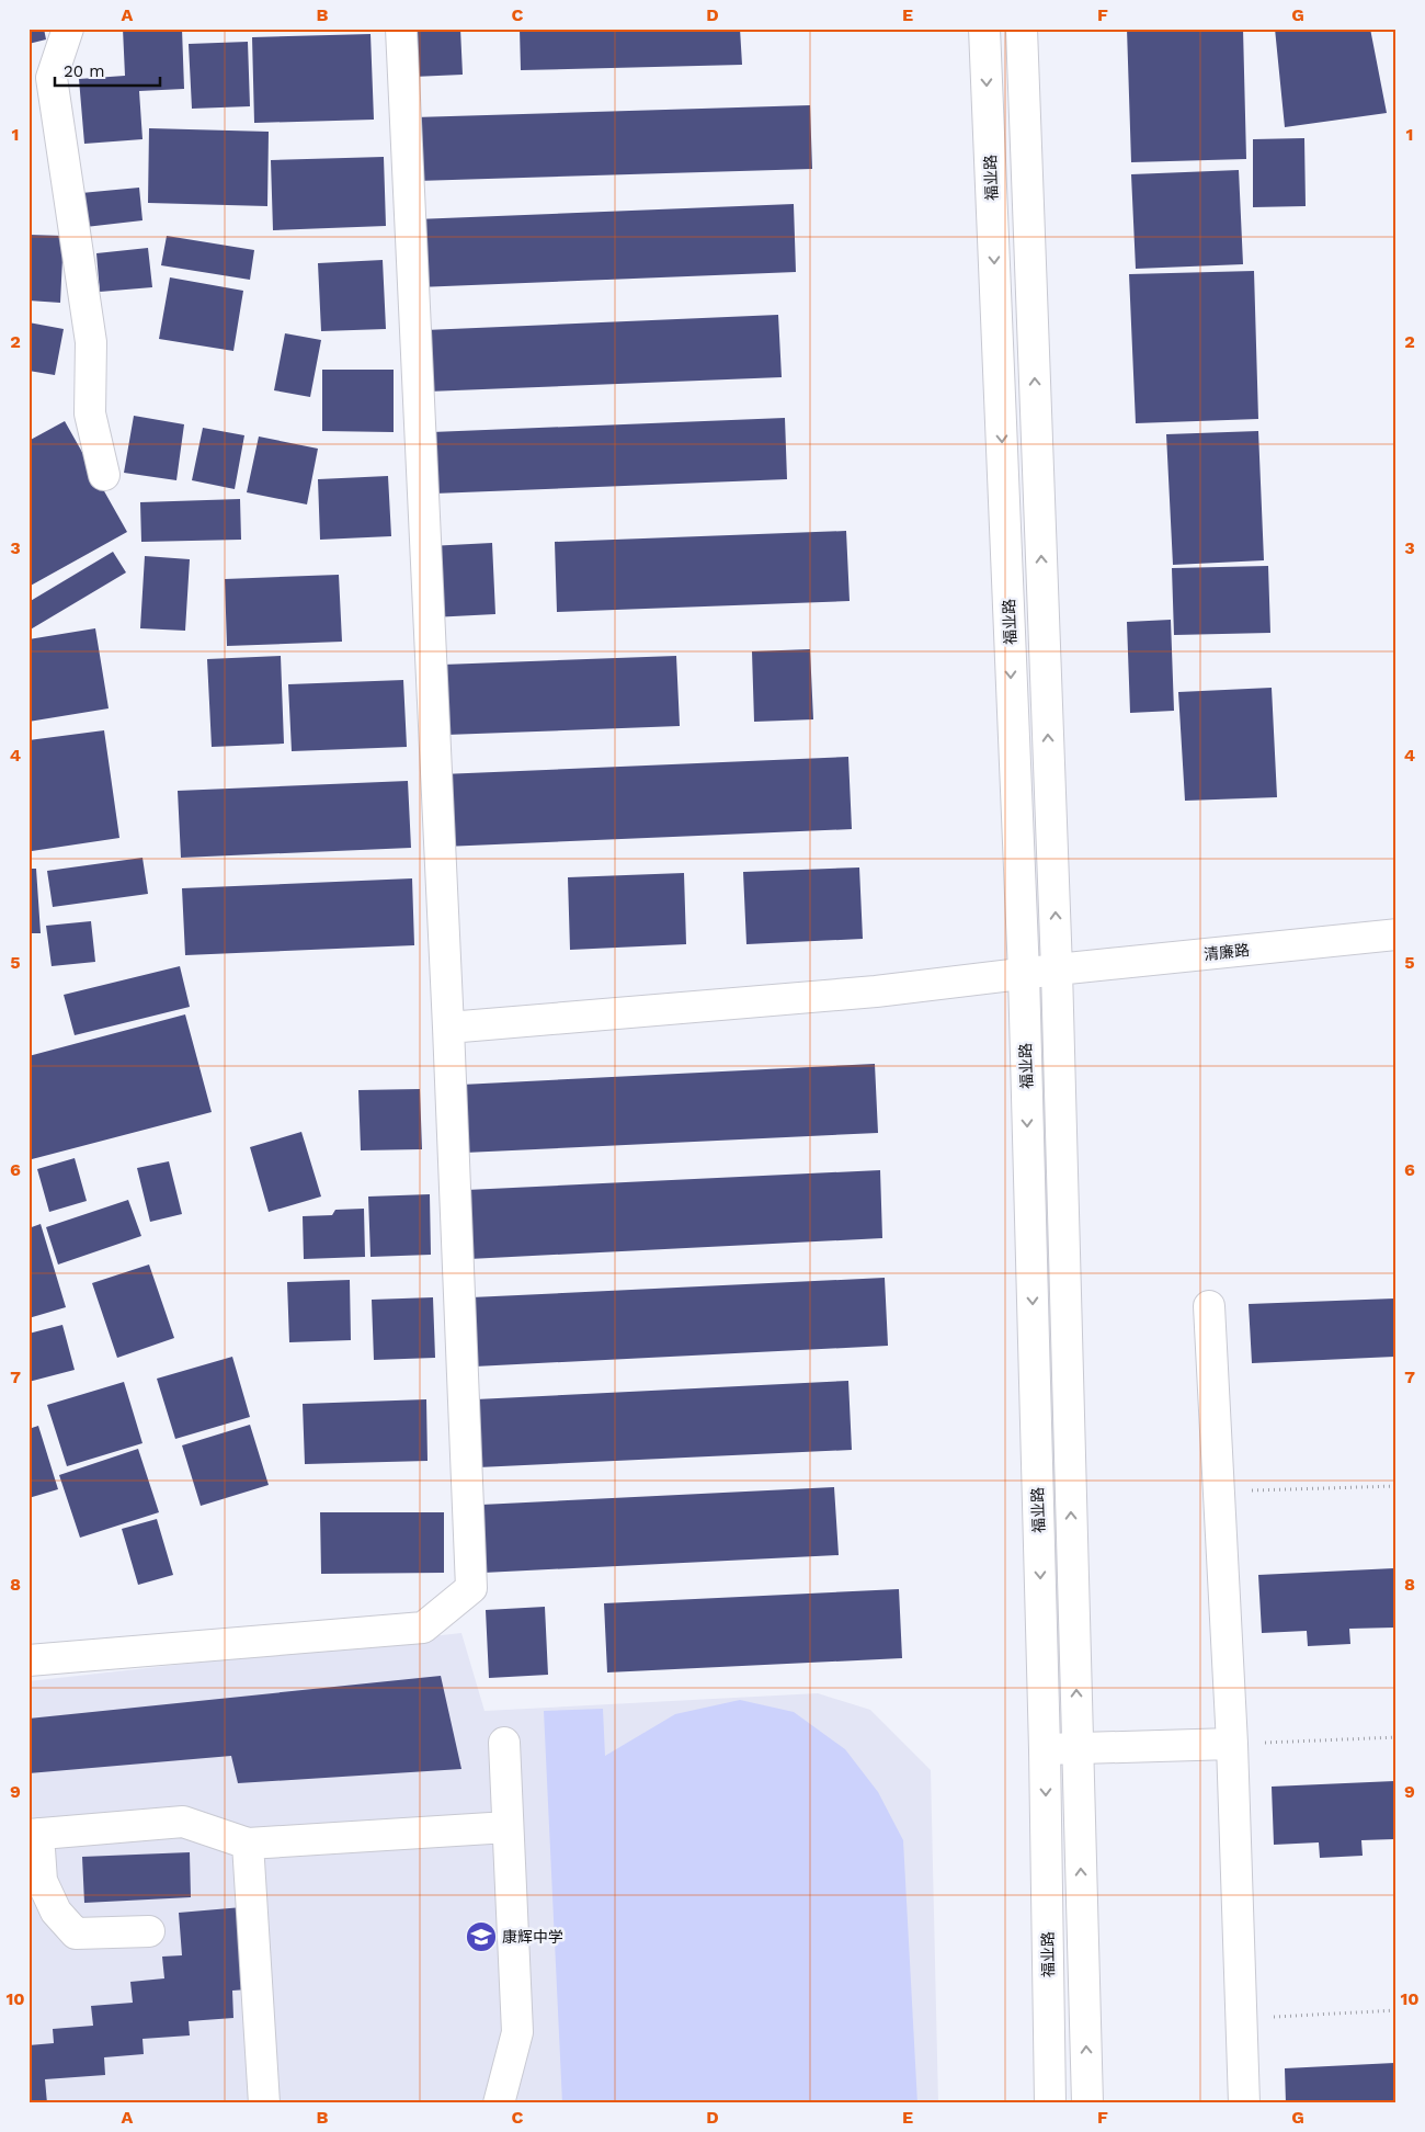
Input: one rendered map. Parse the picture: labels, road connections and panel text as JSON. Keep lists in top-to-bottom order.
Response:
{
  "streets": {
    "street": ["福业路", "清廉路"]
  },
  "crossings": [
    ["福业路", "清廉路"]
  ],
  "places": {
    "school or university": ["康辉中学"]
  },
  "scale_bar": "20 m",
  "grid": {
    "columns": [
      "A",
      "B",
      "C",
      "D",
      "E",
      "F",
      "G"
    ],
    "rows": [
      "1",
      "2",
      "3",
      "4",
      "5",
      "6",
      "7",
      "8",
      "9",
      "10"
    ]
  }
}
